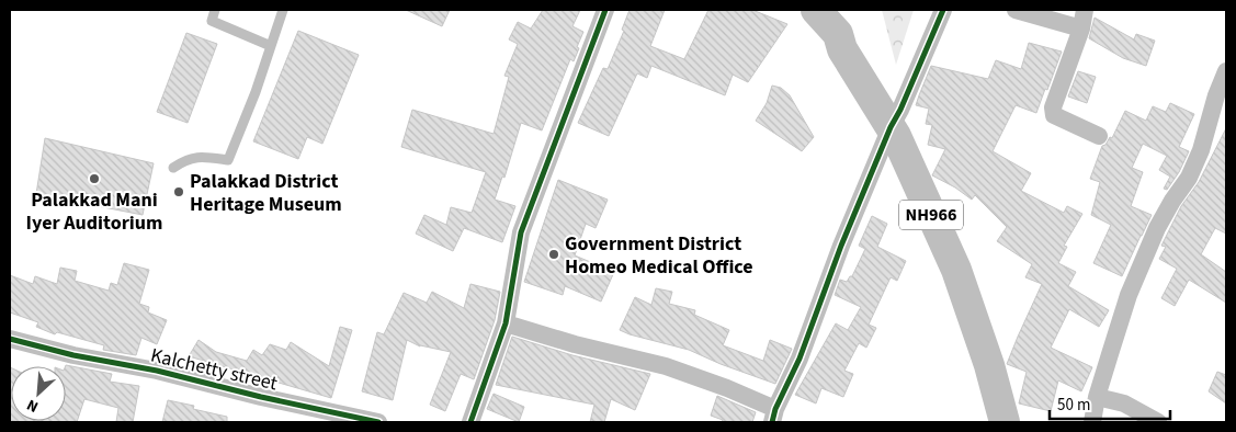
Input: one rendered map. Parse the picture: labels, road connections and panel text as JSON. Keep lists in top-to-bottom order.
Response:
{
  "streets": {
    "highway": ["NH966"],
    "street": ["Kalchetty street"]
  },
  "places": ["Palakkad Mani Iyer Auditorium", "Palakkad District Heritage Museum", "Government District Homeo Medical Office"],
  "scale_bar": "50 m",
  "north": "bottom left"
}
